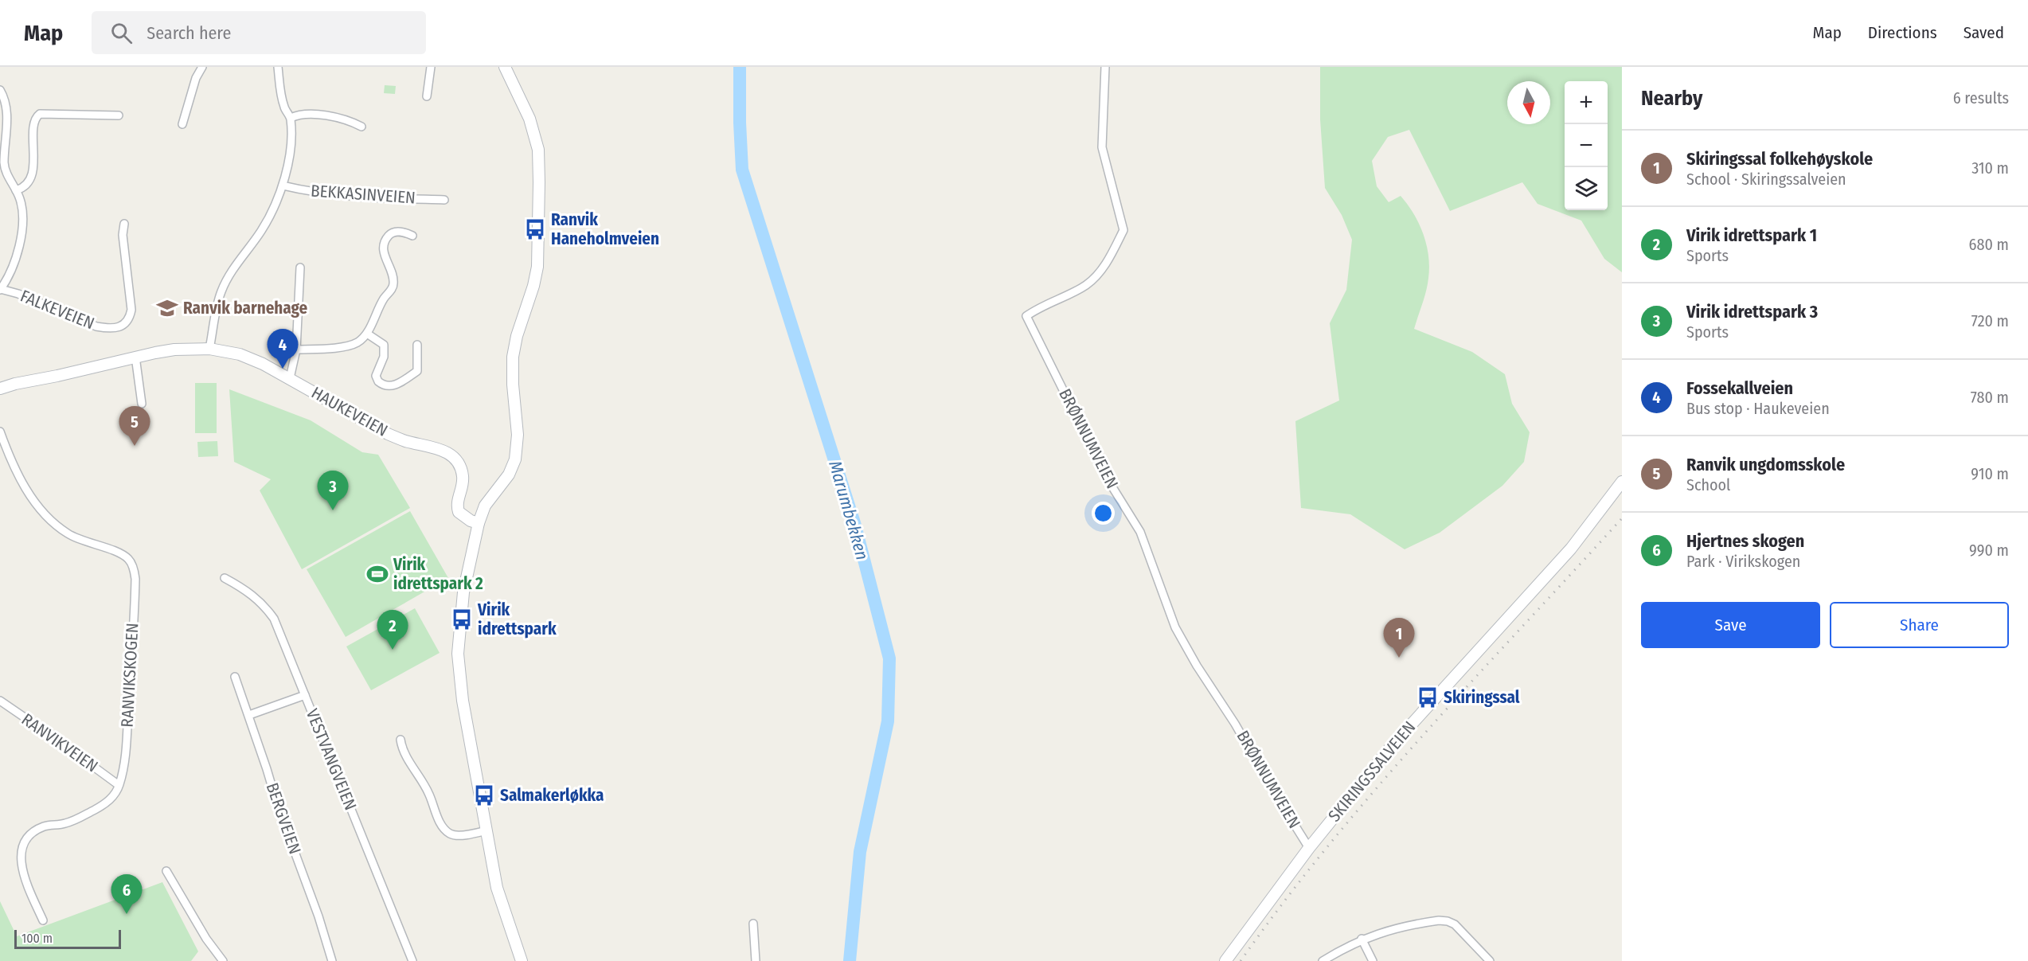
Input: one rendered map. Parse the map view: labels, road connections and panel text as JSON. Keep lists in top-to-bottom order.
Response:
{
  "streets": {
    "main road": ["HAUKEVEIEN", "SKIRINGSSALVEIEN"],
    "street": [
      "BEKKASINVEIEN",
      "FALKEVEIEN",
      "BRØNNUMVEIEN",
      "RANVIKSKOGEN",
      "RANVIKVEIEN",
      "VESTVANGVEIEN",
      "BERGVEIEN"
    ]
  },
  "crossings": [
    ["BRØNNUMVEIEN", "SKIRINGSSALVEIEN"],
    ["RANVIKSKOGEN", "RANVIKVEIEN"]
  ],
  "water": ["Marumbekken"],
  "places": {
    "bus stop": [
      "Ranvik Haneholmveien",
      "Virik idrettspark",
      "Skiringssal",
      "Salmakerløkka"
    ],
    "school or university": ["Ranvik barnehage"],
    "sports": ["Virik idrettspark 2"]
  },
  "scale_bar": "100 m",
  "north": "bottom",
  "page": {
    "header": "Map",
    "search": "Search here",
    "nav": ["Map", "Directions", "Saved"],
    "heading": ["Nearby", "6 results"],
    "map_buttons": ["+", "−"],
    "list": [
      {
        "mark": "1",
        "name": "Skiringssal folkehøyskole",
        "note": "School · Skiringssalveien",
        "value": "310 m"
      },
      {
        "mark": "2",
        "name": "Virik idrettspark 1",
        "note": "Sports",
        "value": "680 m"
      },
      {
        "mark": "3",
        "name": "Virik idrettspark 3",
        "note": "Sports",
        "value": "720 m"
      },
      {
        "mark": "4",
        "name": "Fossekallveien",
        "note": "Bus stop · Haukeveien",
        "value": "780 m"
      },
      {
        "mark": "5",
        "name": "Ranvik ungdomsskole",
        "note": "School",
        "value": "910 m"
      },
      {
        "mark": "6",
        "name": "Hjertnes skogen",
        "note": "Park · Virikskogen",
        "value": "990 m"
      }
    ],
    "pins": [
      "4",
      "5",
      "3",
      "2",
      "1",
      "6"
    ],
    "buttons": ["Save", "Share"],
    "scale": "100 m"
  }
}
